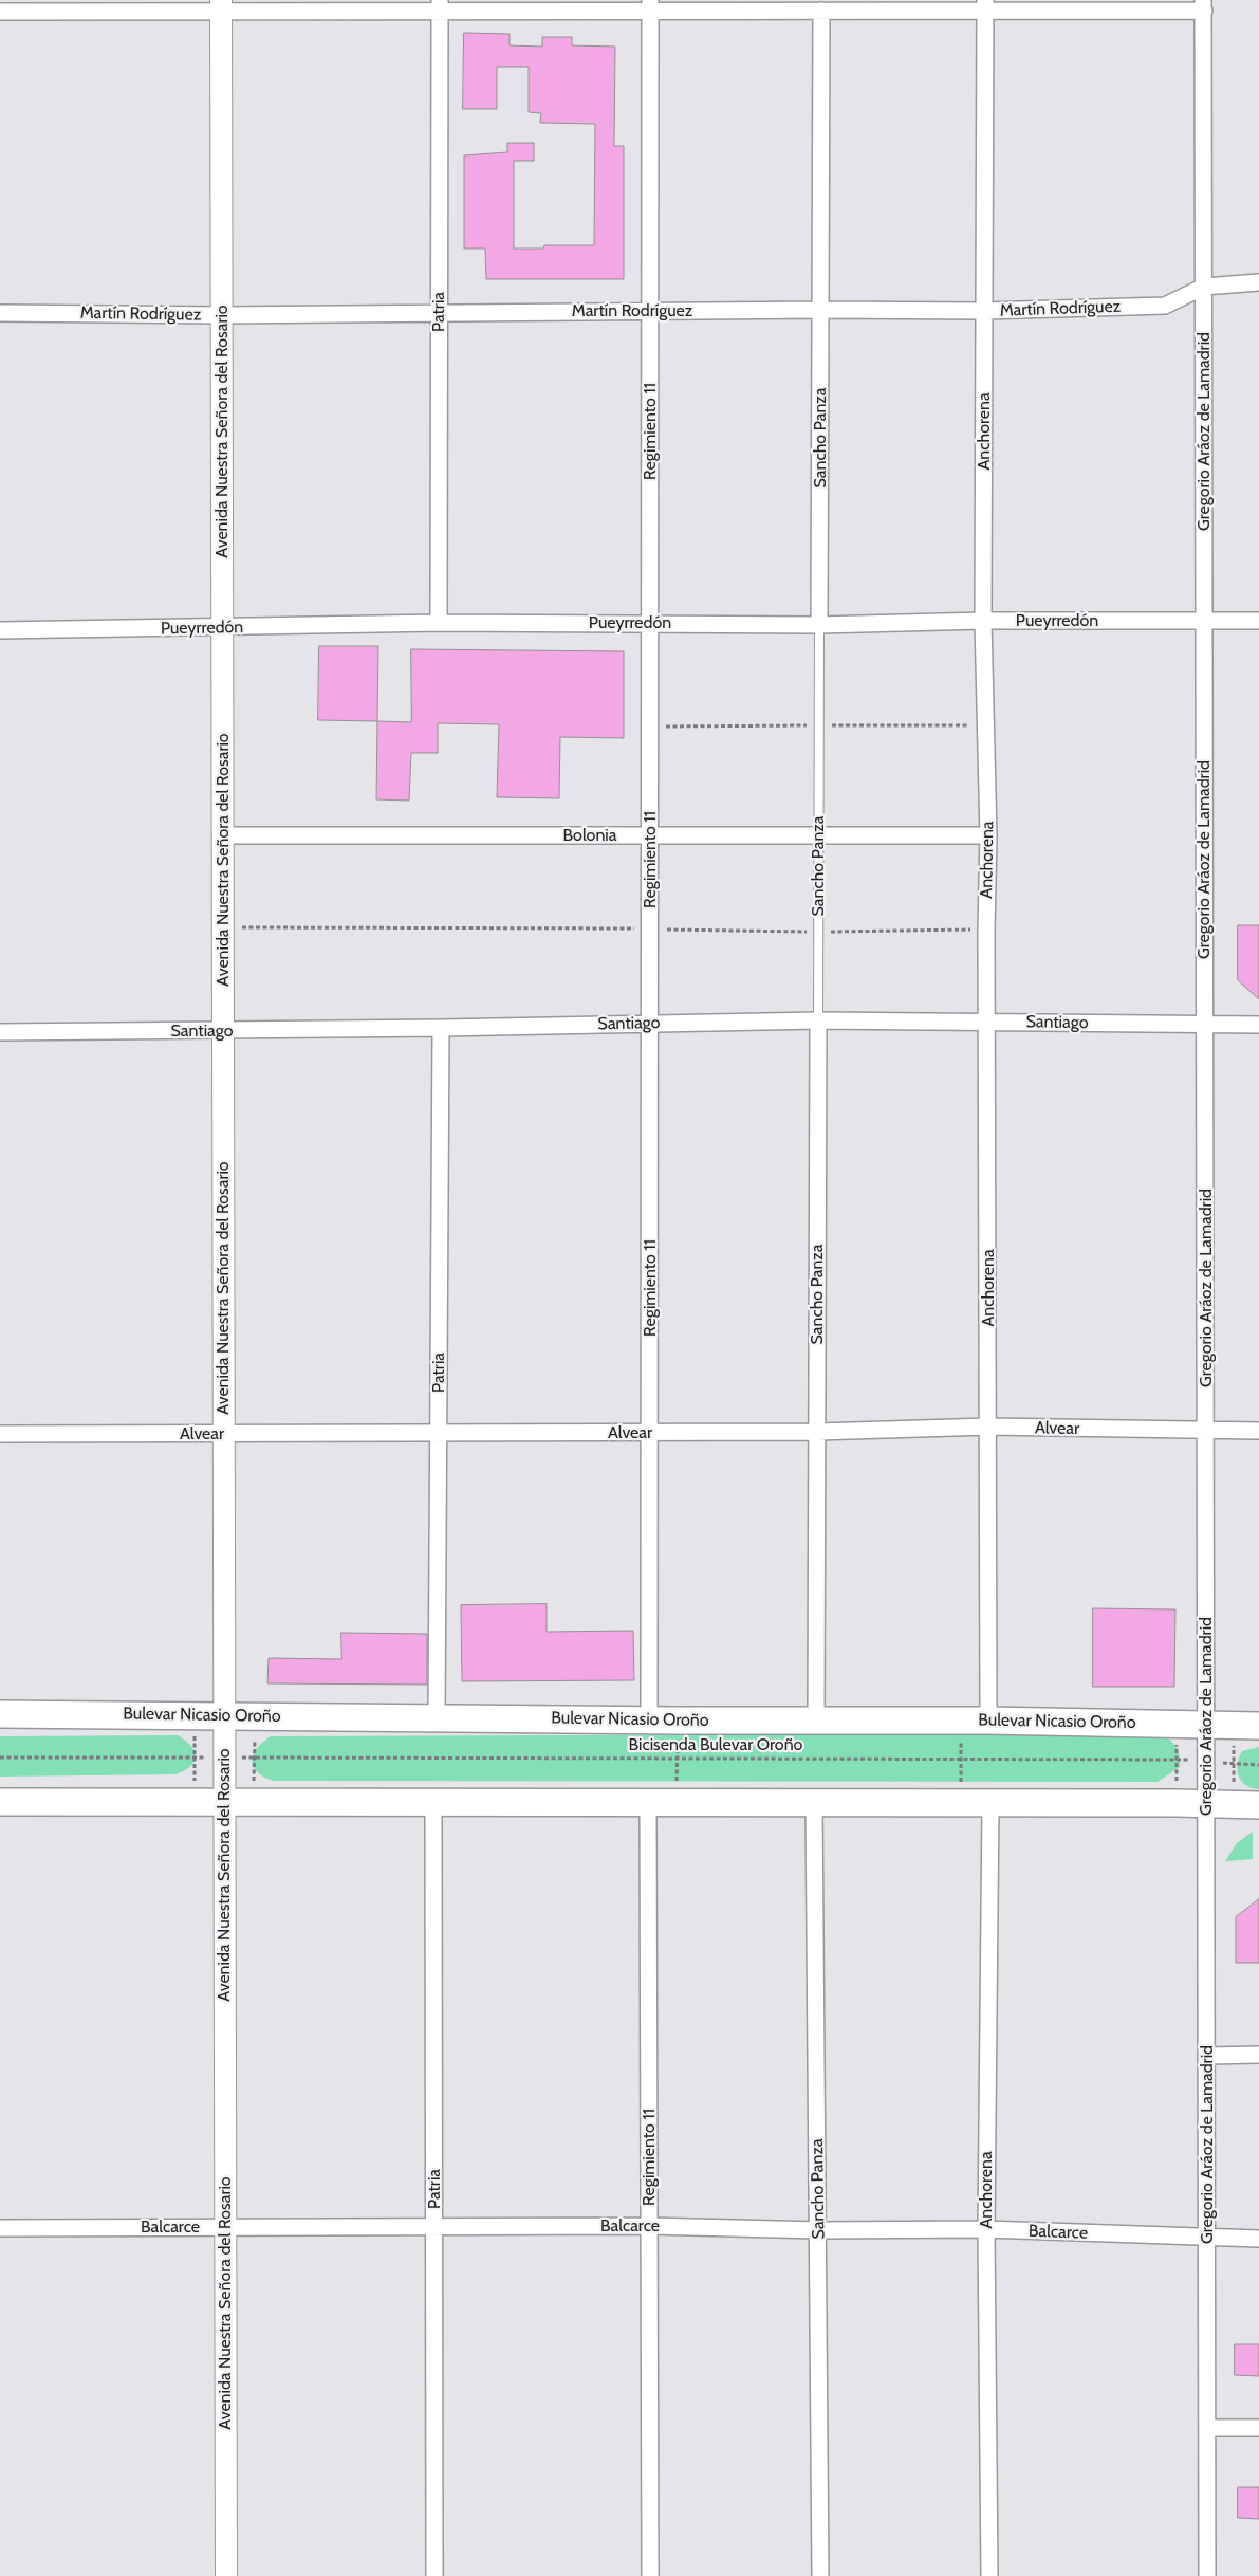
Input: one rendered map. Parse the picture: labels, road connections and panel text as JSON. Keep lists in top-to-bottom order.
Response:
{
  "streets": {
    "main road": ["Bulevar Nicasio Oroño"],
    "street": [
      "Martín Rodríguez",
      "Patria",
      "Avenida Nuestra Señora del Rosario",
      "Regimiento 11",
      "Anchorena",
      "Gregorio Aráoz de Lamadrid",
      "Sancho Panza",
      "Pueyrredón",
      "Bolonia",
      "Santiago",
      "Alvear",
      "Balcarce"
    ],
    "path": ["Bicisenda Bulevar Oroño"]
  },
  "crossings": [
    ["Martín Rodríguez", "Patria"],
    ["Martín Rodríguez", "Avenida Nuestra Señora del Rosario"],
    ["Martín Rodríguez", "Regimiento 11"],
    ["Martín Rodríguez", "Anchorena"],
    ["Martín Rodríguez", "Gregorio Aráoz de Lamadrid"],
    ["Martín Rodríguez", "Sancho Panza"],
    ["Patria", "Pueyrredón"],
    ["Patria", "Santiago"],
    ["Patria", "Alvear"],
    ["Patria", "Bulevar Nicasio Oroño"],
    ["Patria", "Balcarce"],
    ["Avenida Nuestra Señora del Rosario", "Pueyrredón"],
    ["Avenida Nuestra Señora del Rosario", "Bolonia"],
    ["Avenida Nuestra Señora del Rosario", "Santiago"],
    ["Avenida Nuestra Señora del Rosario", "Alvear"],
    ["Avenida Nuestra Señora del Rosario", "Bulevar Nicasio Oroño"],
    ["Avenida Nuestra Señora del Rosario", "Balcarce"],
    ["Regimiento 11", "Pueyrredón"],
    ["Regimiento 11", "Bolonia"],
    ["Regimiento 11", "Santiago"],
    ["Regimiento 11", "Alvear"],
    ["Regimiento 11", "Bulevar Nicasio Oroño"],
    ["Regimiento 11", "Balcarce"],
    ["Anchorena", "Pueyrredón"],
    ["Anchorena", "Bolonia"],
    ["Anchorena", "Santiago"],
    ["Anchorena", "Alvear"],
    ["Anchorena", "Bulevar Nicasio Oroño"],
    ["Anchorena", "Balcarce"],
    ["Gregorio Aráoz de Lamadrid", "Pueyrredón"],
    ["Gregorio Aráoz de Lamadrid", "Santiago"],
    ["Gregorio Aráoz de Lamadrid", "Alvear"],
    ["Gregorio Aráoz de Lamadrid", "Bulevar Nicasio Oroño"],
    ["Gregorio Aráoz de Lamadrid", "Balcarce"],
    ["Sancho Panza", "Pueyrredón"],
    ["Sancho Panza", "Bolonia"],
    ["Sancho Panza", "Santiago"],
    ["Sancho Panza", "Alvear"],
    ["Sancho Panza", "Bulevar Nicasio Oroño"],
    ["Sancho Panza", "Balcarce"]
  ]
}
